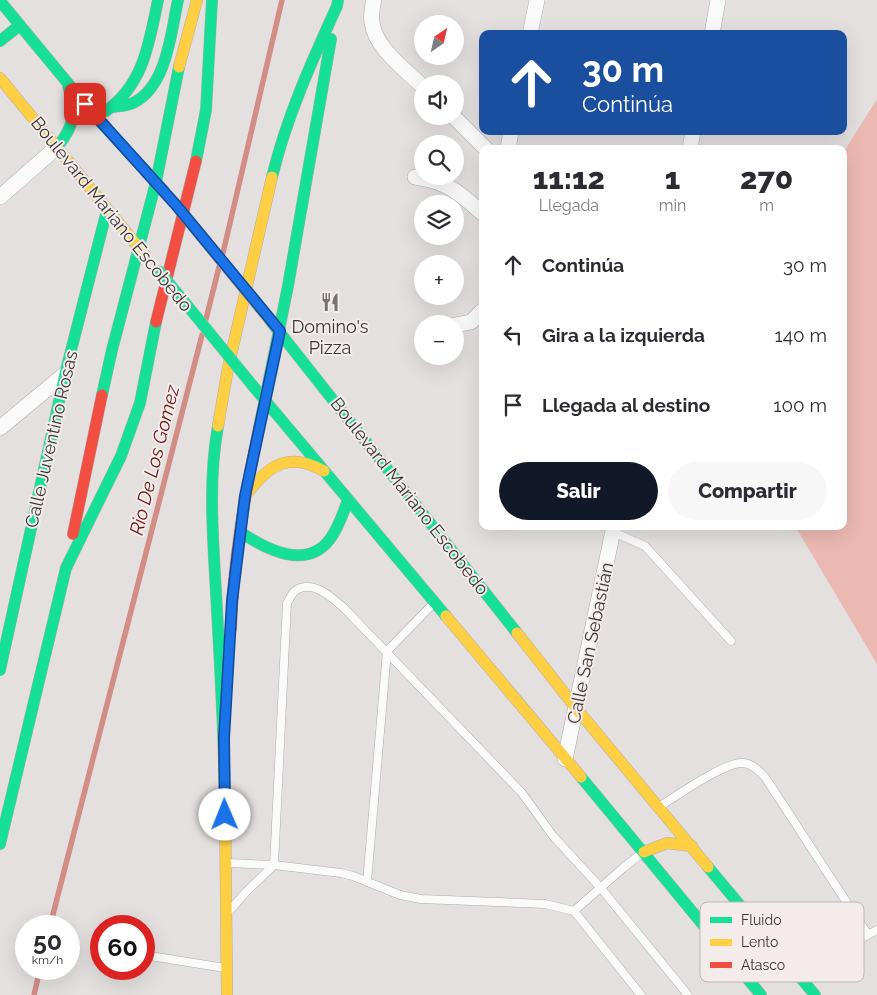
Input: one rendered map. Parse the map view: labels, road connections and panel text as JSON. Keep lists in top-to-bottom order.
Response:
{
  "streets": {
    "main road": ["Boulevard Mariano Escobedo", "Calle Juventino Rosas"],
    "street": ["Calle San Sebastián"]
  },
  "crossings": [
    ["Boulevard Mariano Escobedo", "Calle Juventino Rosas"],
    ["Boulevard Mariano Escobedo", "Calle San Sebastián"]
  ],
  "water": ["Rio De Los Gomez"],
  "places": {
    "restaurant": ["Domino's Pizza"]
  },
  "legend": ["Fluido", "Lento", "Atasco"],
  "north": "top right",
  "page": {
    "map_buttons": ["+", "−"],
    "turn": ["30 m", "Continúa"],
    "eta": [
      "11:12",
      "Llegada",
      "1",
      "min",
      "270",
      "m"
    ],
    "list": [
      {
        "name": "Continúa",
        "value": "30 m"
      },
      {
        "name": "Gira a la izquierda",
        "value": "140 m"
      },
      {
        "name": "Llegada al destino",
        "value": "100 m"
      }
    ],
    "buttons": ["Salir", "Compartir"],
    "speed": "50 km/h",
    "limit": "60"
  }
}
